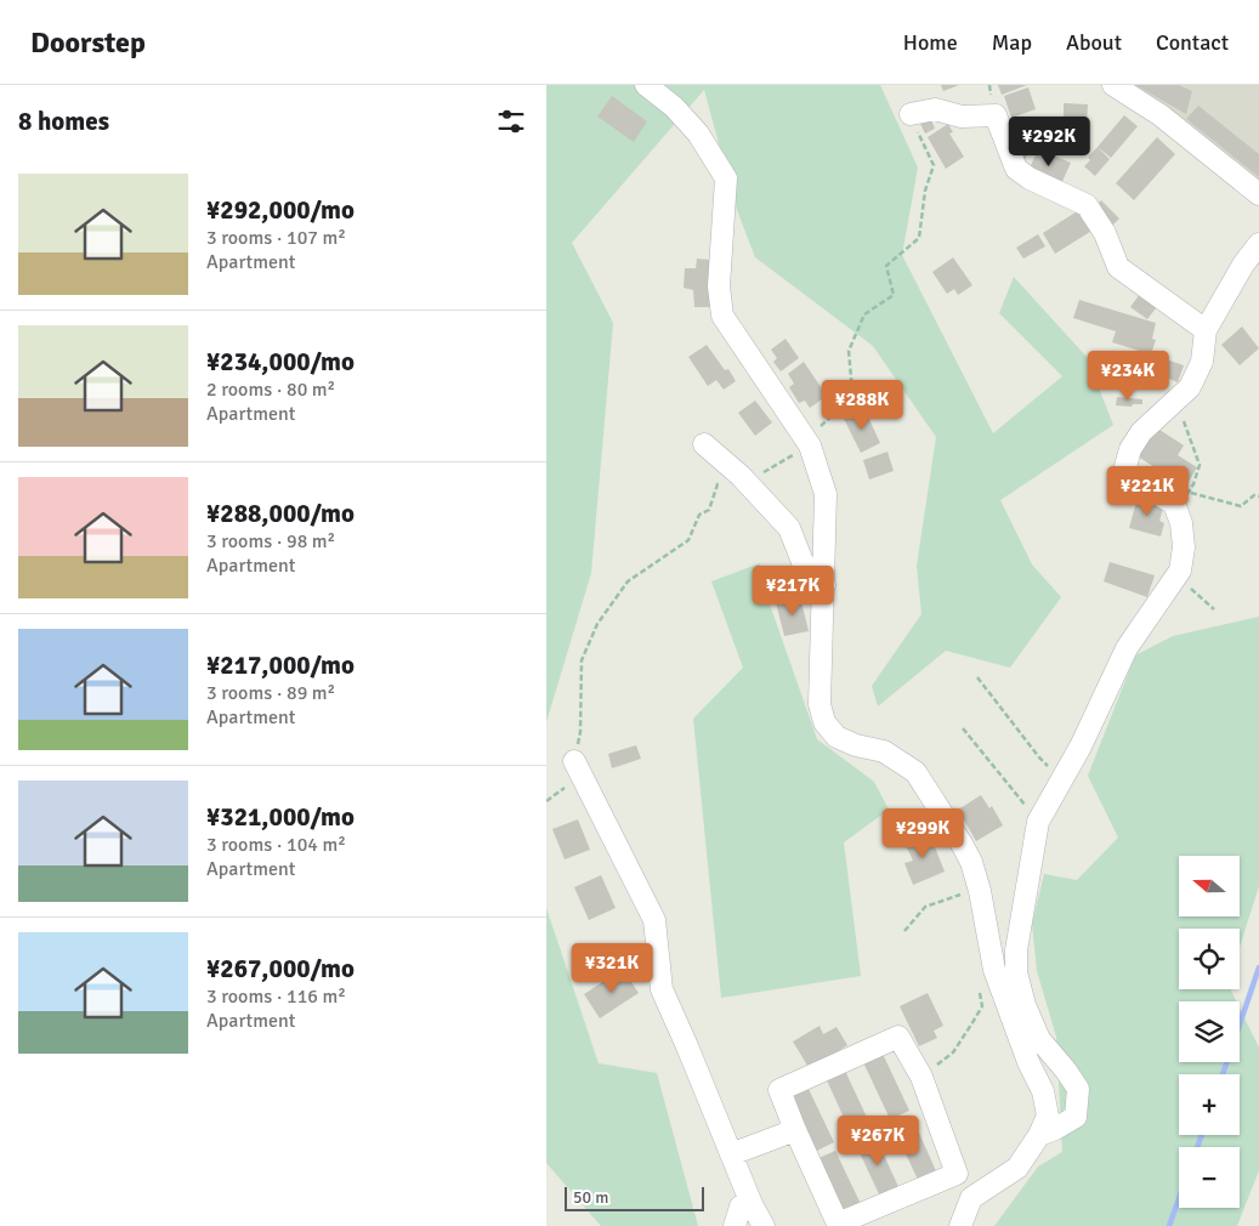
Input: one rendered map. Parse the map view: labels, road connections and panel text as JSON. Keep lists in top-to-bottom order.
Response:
{
  "scale_bar": "50 m",
  "north": "left",
  "page": {
    "header": "Doorstep",
    "nav": [
      "Home",
      "Map",
      "About",
      "Contact"
    ],
    "heading": "8 homes",
    "price": [
      "¥292K",
      "¥234K",
      "¥288K",
      "¥221K",
      "¥217K",
      "¥299K",
      "¥321K",
      "¥267K"
    ],
    "list": [
      {
        "name": "¥292,000/mo",
        "note": "3 rooms · 107 m² · Apartment"
      },
      {
        "name": "¥234,000/mo",
        "note": "2 rooms · 80 m² · Apartment"
      },
      {
        "name": "¥288,000/mo",
        "note": "3 rooms · 98 m² · Apartment"
      },
      {
        "name": "¥217,000/mo",
        "note": "3 rooms · 89 m² · Apartment"
      },
      {
        "name": "¥321,000/mo",
        "note": "3 rooms · 104 m² · Apartment"
      },
      {
        "name": "¥267,000/mo",
        "note": "3 rooms · 116 m² · Apartment"
      }
    ],
    "map_buttons": ["+", "−"],
    "scale": "50 m"
  }
}
